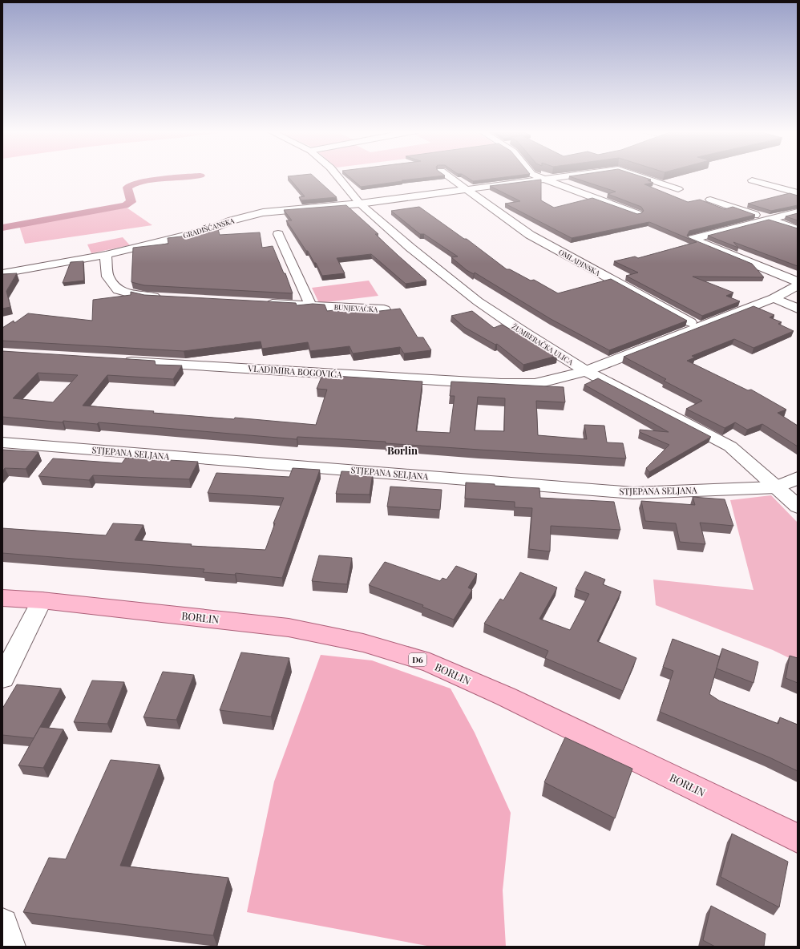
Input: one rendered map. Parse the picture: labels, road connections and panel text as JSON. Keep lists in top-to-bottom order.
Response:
{
  "streets": {
    "main road": ["BORLIN", "D6"],
    "street": [
      "GRADIŠĆANSKA",
      "OMLADINSKA",
      "BUNJEVAČKA",
      "ŽUMBERAČKA ULICA",
      "VLADIMIRA BOGOVIĆA",
      "STJEPANA SELJANA"
    ]
  },
  "crossings": [
    ["GRADIŠĆANSKA", "OMLADINSKA"],
    ["GRADIŠĆANSKA", "ŽUMBERAČKA ULICA"],
    ["OMLADINSKA", "VLADIMIRA BOGOVIĆA"],
    ["ŽUMBERAČKA ULICA", "VLADIMIRA BOGOVIĆA"],
    ["ŽUMBERAČKA ULICA", "STJEPANA SELJANA"]
  ],
  "districts": ["Borlin"]
}
